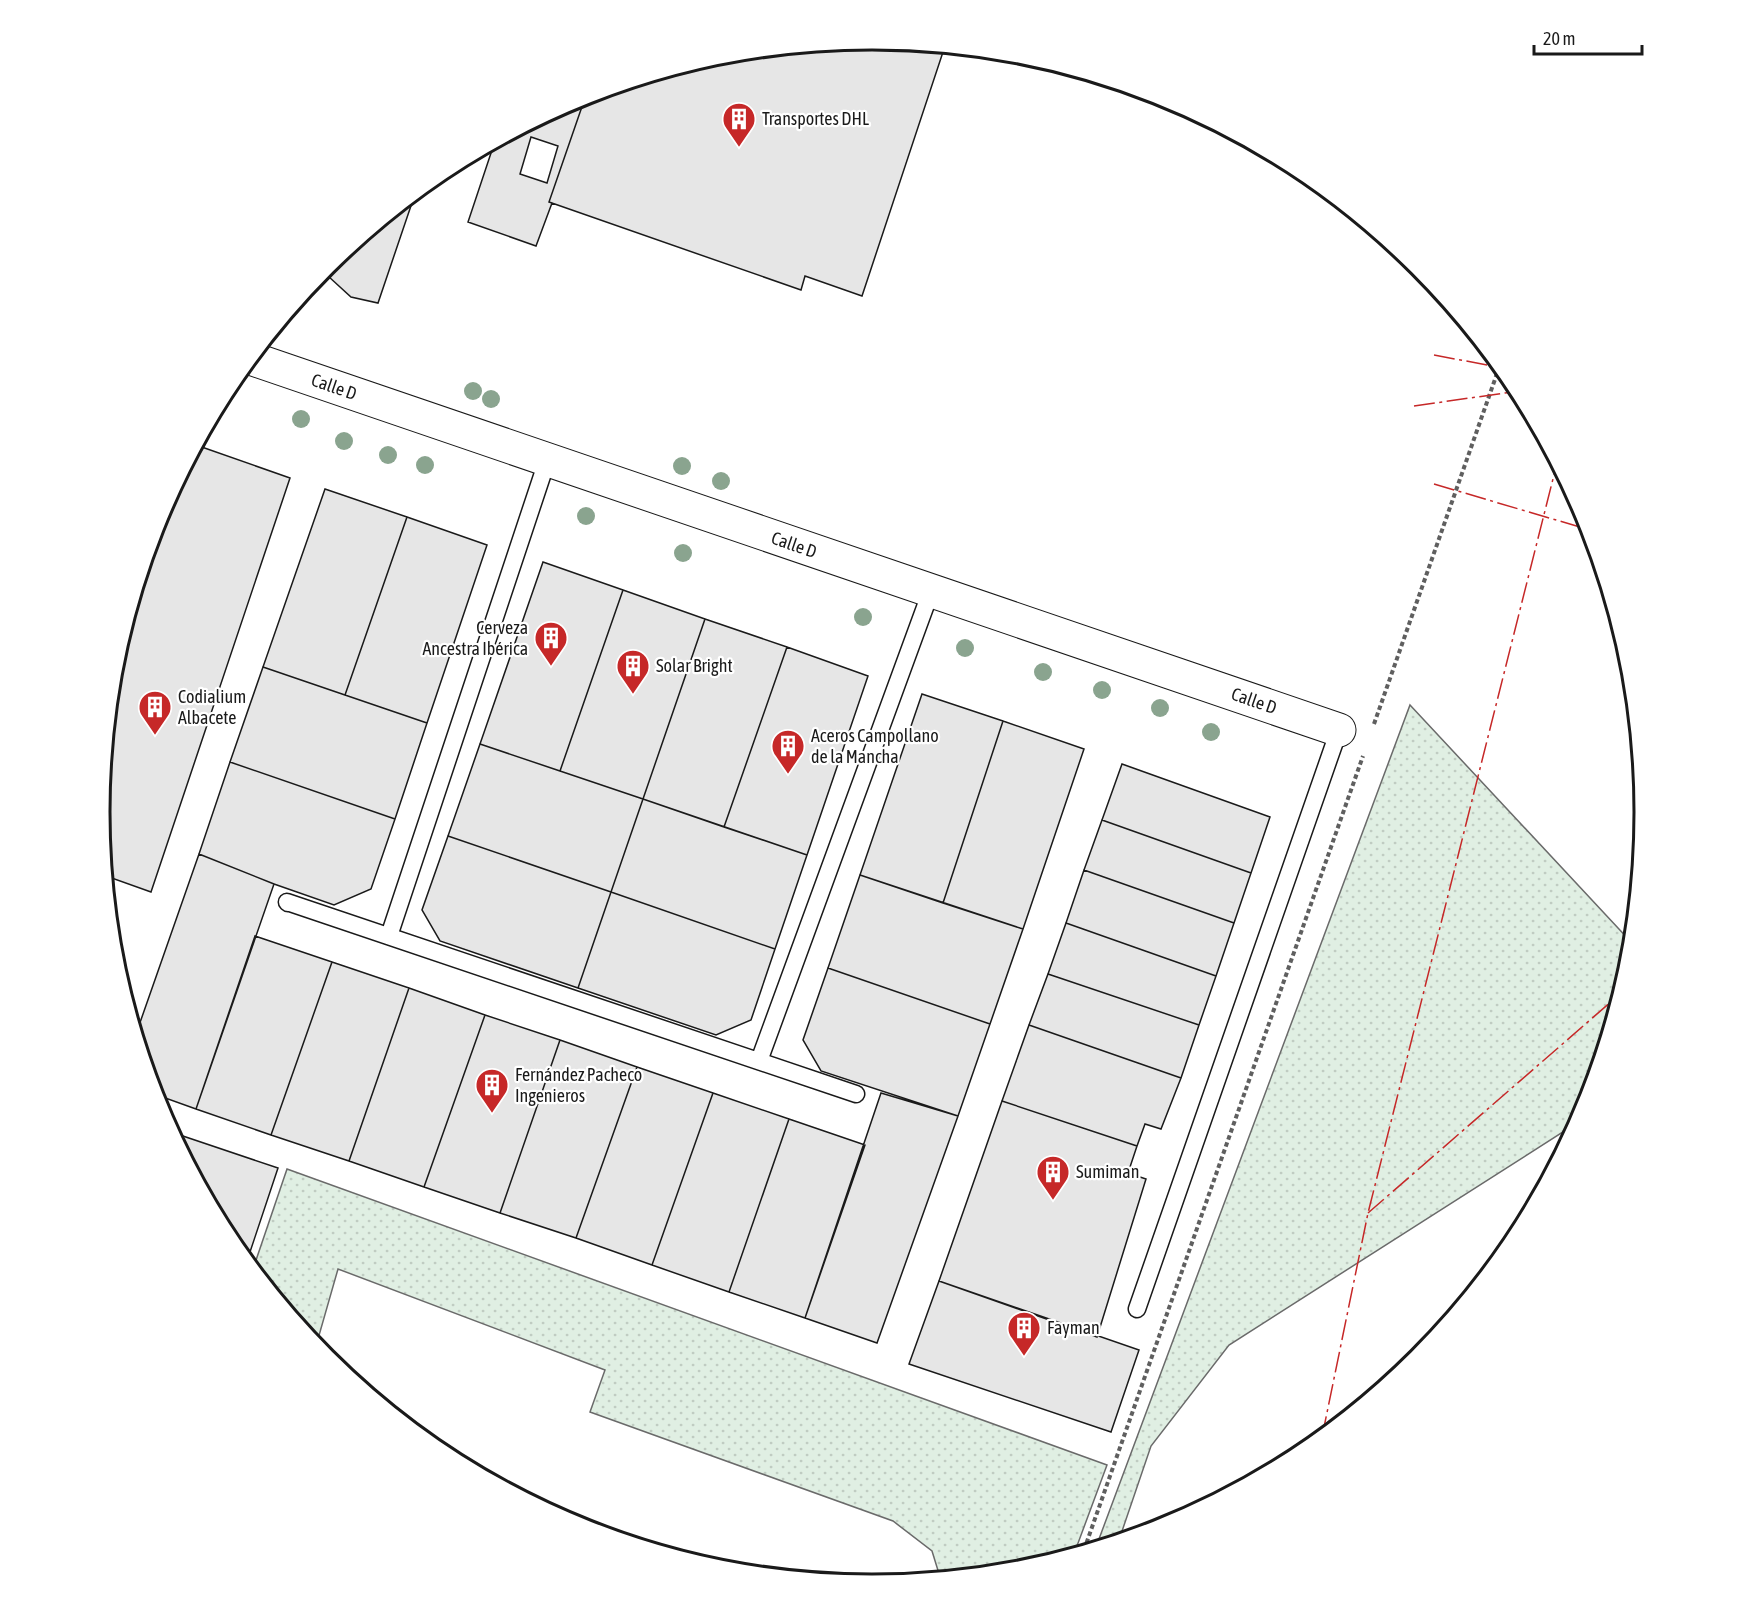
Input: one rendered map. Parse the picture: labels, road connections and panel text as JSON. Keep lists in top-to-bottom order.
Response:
{
  "streets": {
    "street": ["Calle D"]
  },
  "places": {
    "building": [
      "Transportes DHL",
      "Cerveza Ancestra Ibérica",
      "Solar Bright",
      "Codialium Albacete",
      "Aceros Campollano de la Mancha",
      "Fernández Pacheco Ingenieros",
      "Sumiman",
      "Fayman"
    ]
  },
  "scale_bar": "20 m"
}
